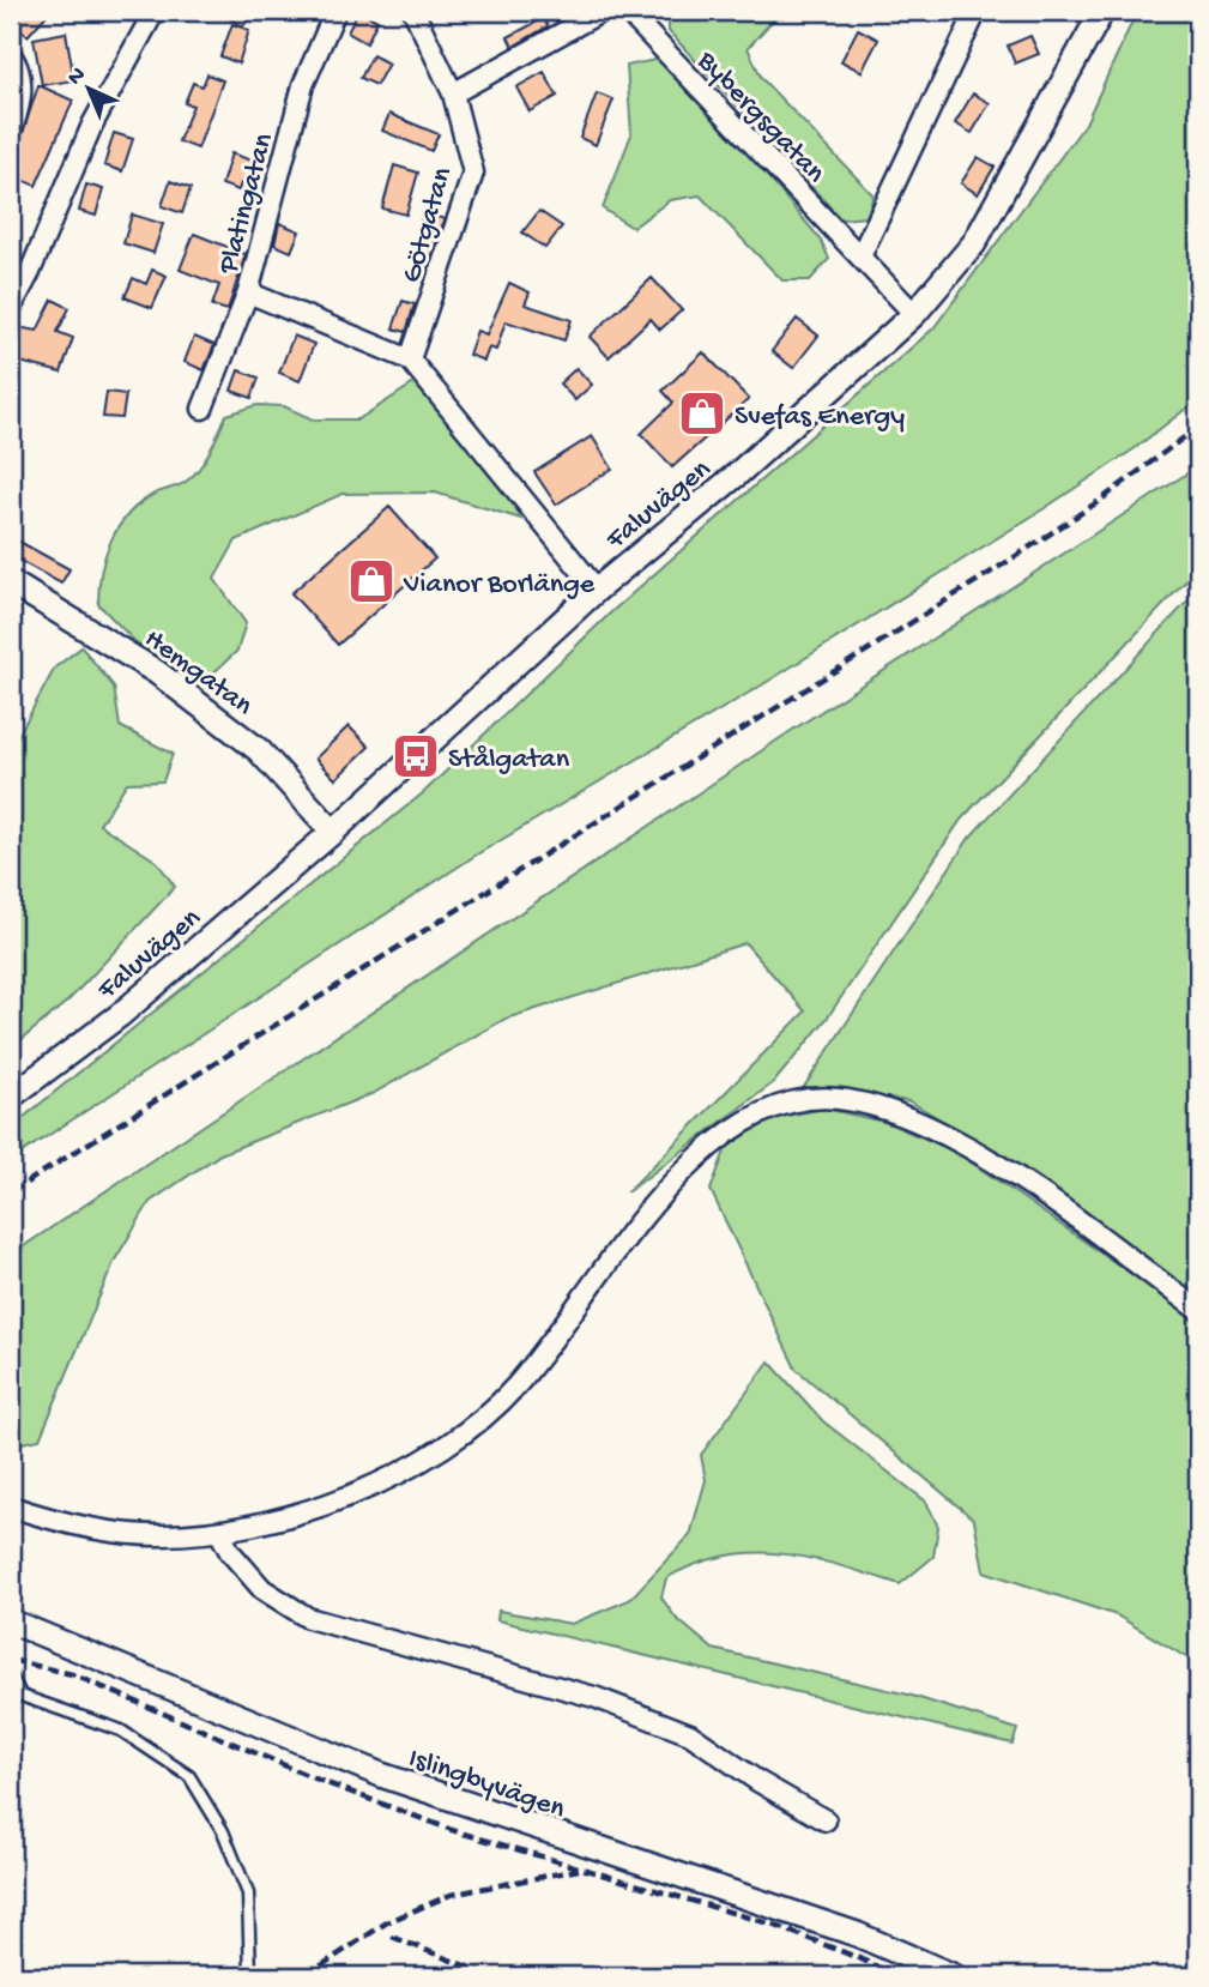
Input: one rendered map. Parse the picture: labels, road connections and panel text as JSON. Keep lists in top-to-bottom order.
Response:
{
  "streets": {
    "street": [
      "Bybergsgatan",
      "Platingatan",
      "Götgatan",
      "Faluvägen",
      "Hemgatan",
      "Islingbyvägen"
    ]
  },
  "crossings": [
    ["Faluvägen", "Hemgatan"]
  ],
  "places": {
    "shop": ["Svefas Energy", "Vianor Borlänge"],
    "bus stop": ["Stålgatan"]
  },
  "north": "top left"
}
